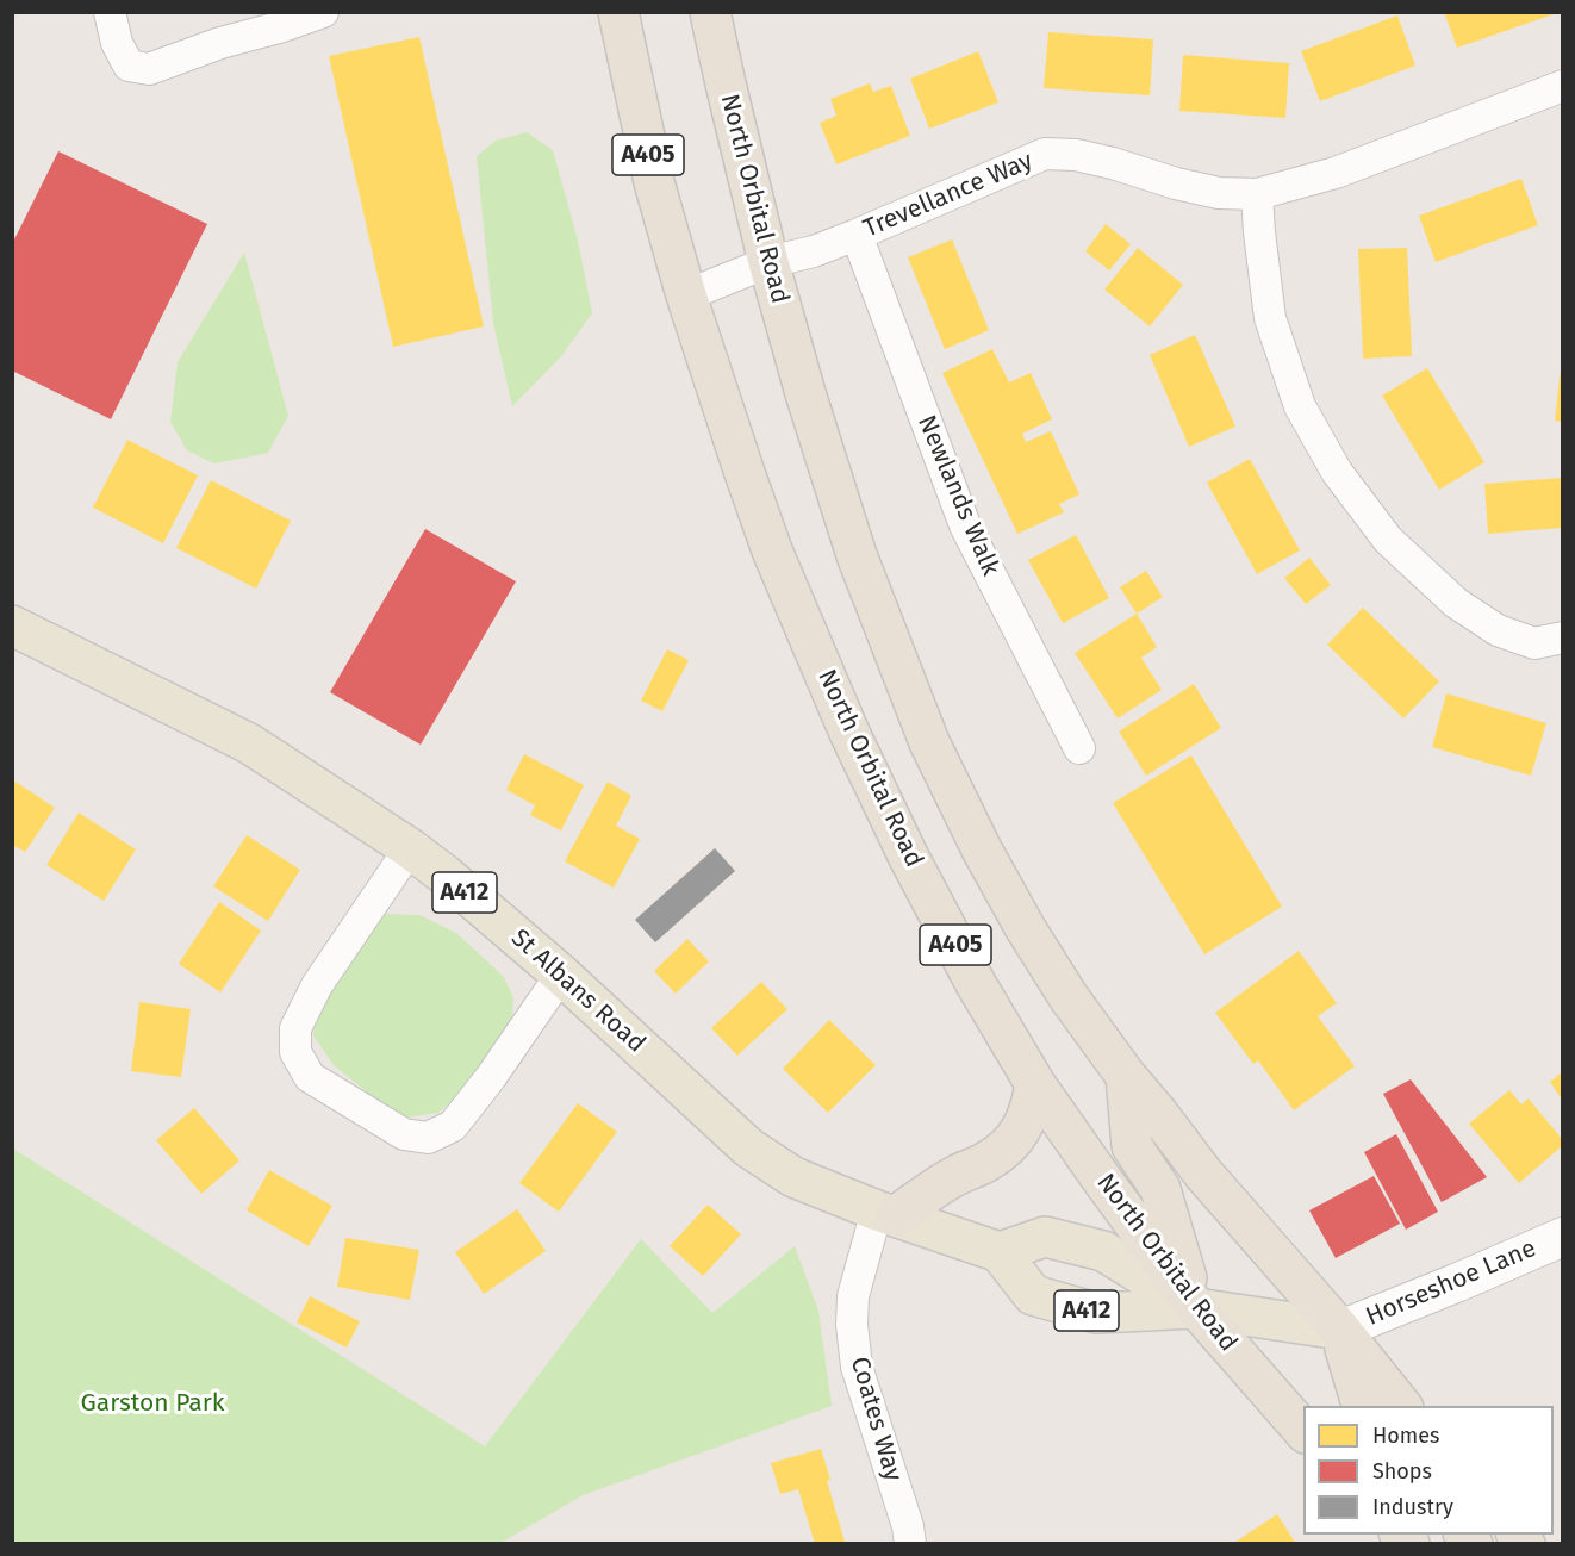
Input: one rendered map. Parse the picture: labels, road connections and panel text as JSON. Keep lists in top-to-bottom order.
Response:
{
  "streets": {
    "highway": ["A405", "North Orbital Road"],
    "main road": ["A412", "St Albans Road"],
    "street": [
      "Trevellance Way",
      "Newlands Walk",
      "Horseshoe Lane",
      "Coates Way"
    ]
  },
  "crossings": [
    ["Trevellance Way", "North Orbital Road"],
    ["Trevellance Way", "Newlands Walk"],
    ["North Orbital Road", "A412"],
    ["North Orbital Road", "Horseshoe Lane"],
    ["A412", "St Albans Road"],
    ["A412", "Horseshoe Lane"],
    ["St Albans Road", "Coates Way"]
  ],
  "parks": ["Garston Park"],
  "legend": ["Homes", "Shops", "Industry"]
}
